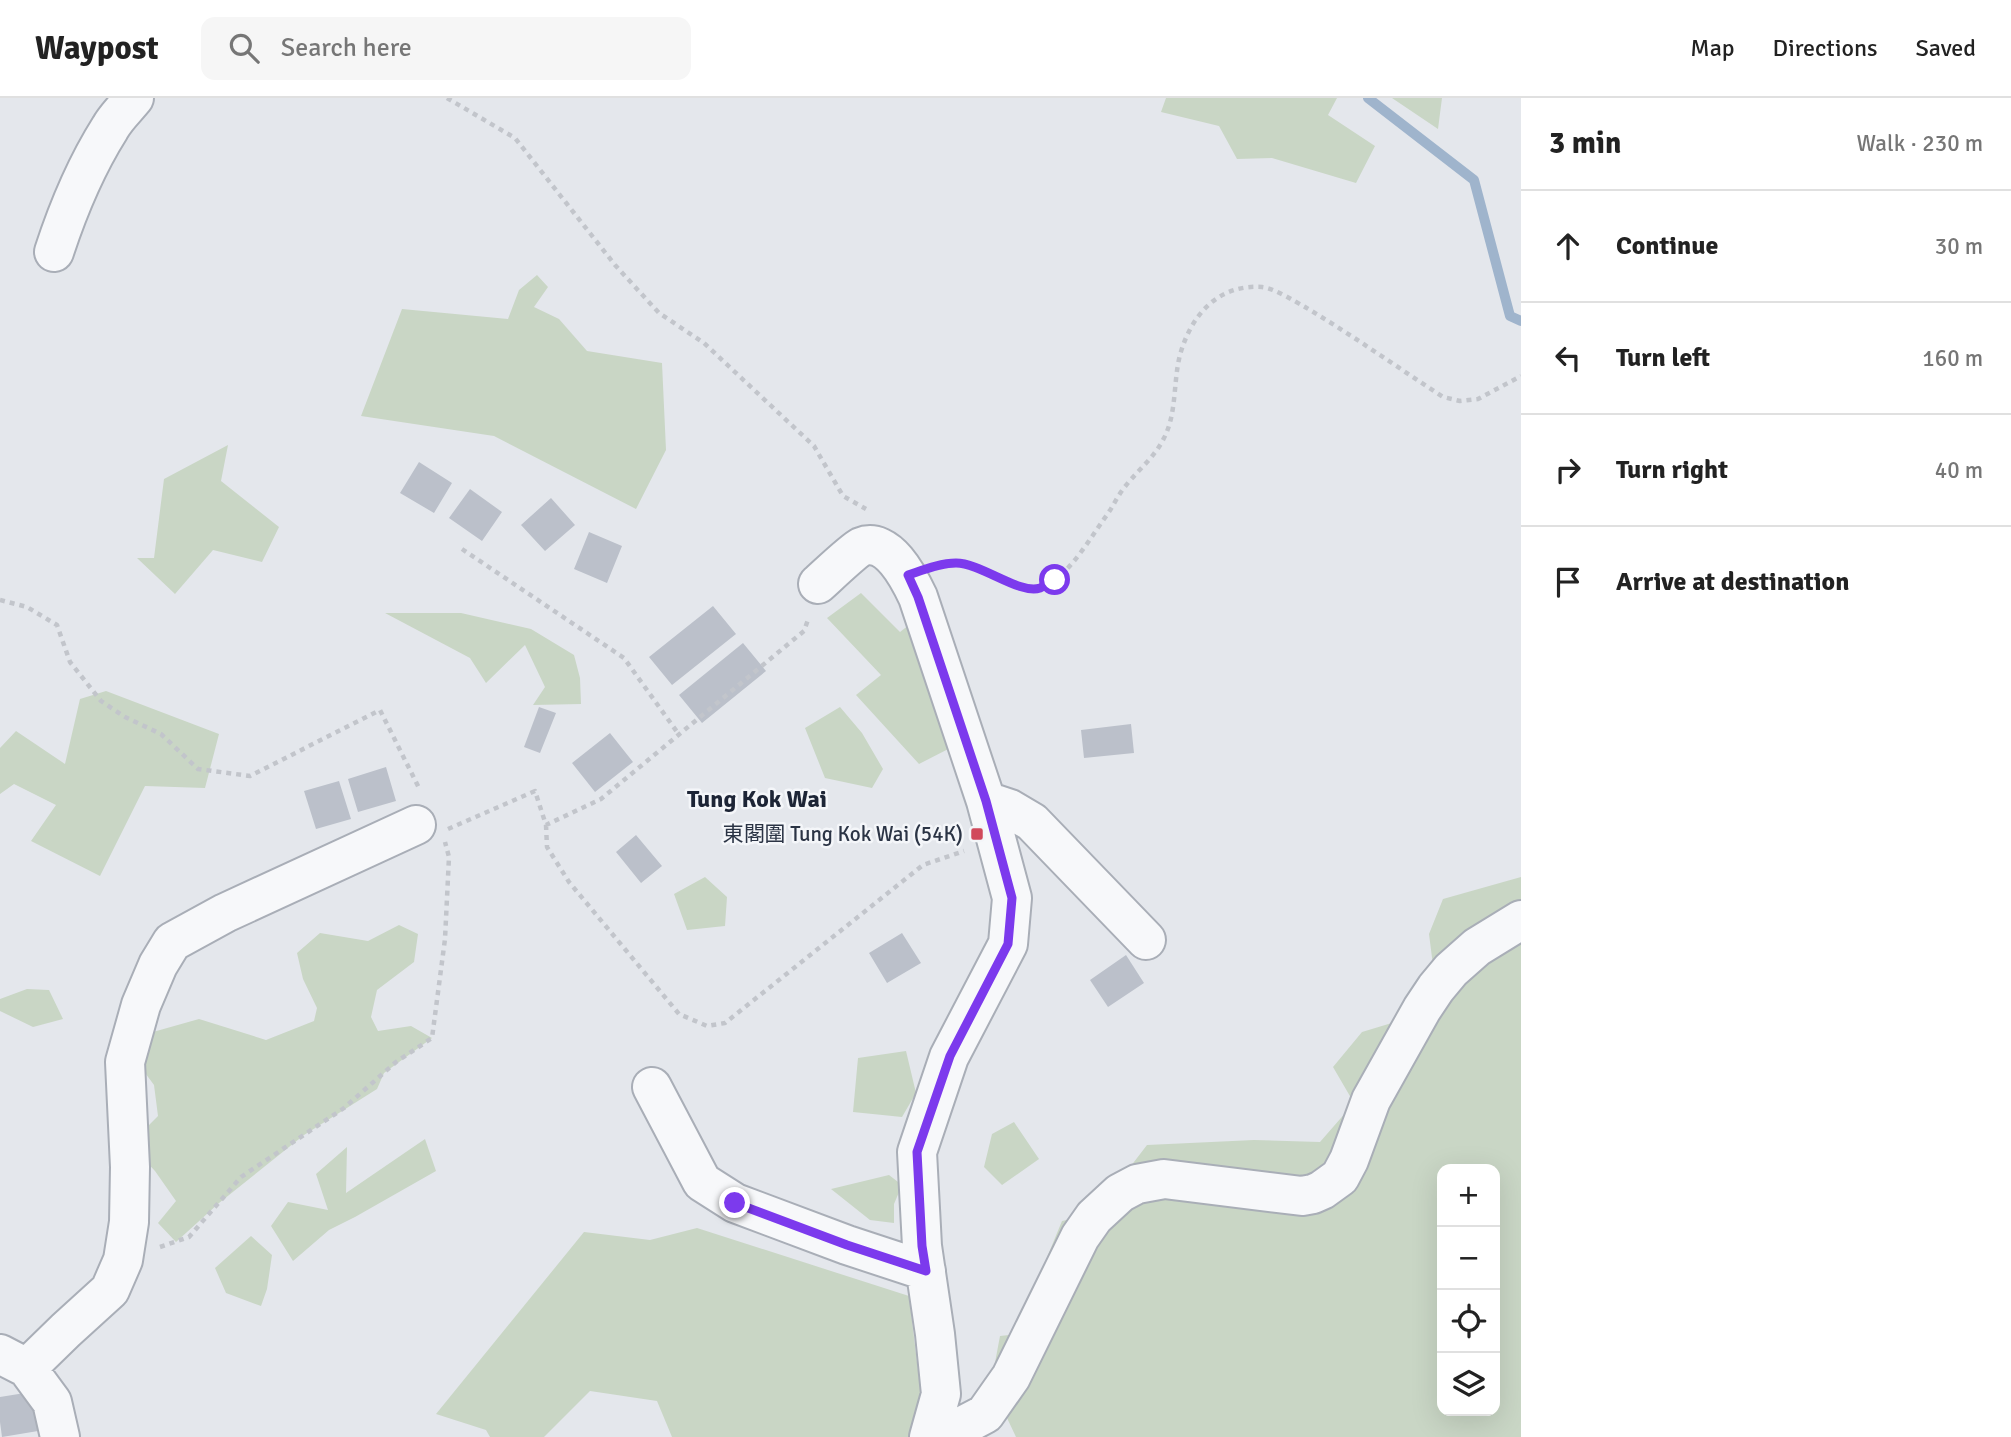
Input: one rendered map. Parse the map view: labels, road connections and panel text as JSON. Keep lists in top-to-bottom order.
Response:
{
  "districts": ["Tung Kok Wai"],
  "places": {
    "transit": ["東閣圍 Tung Kok Wai (54K)"]
  },
  "page": {
    "header": "Waypost",
    "search": "Search here",
    "nav": ["Map", "Directions", "Saved"],
    "heading": ["3 min", "Walk · 230 m"],
    "list": [
      ["Continue", "30 m"],
      ["Turn left", "160 m"],
      ["Turn right", "40 m"],
      "Arrive at destination"
    ],
    "map_buttons": ["+", "−"]
  }
}
